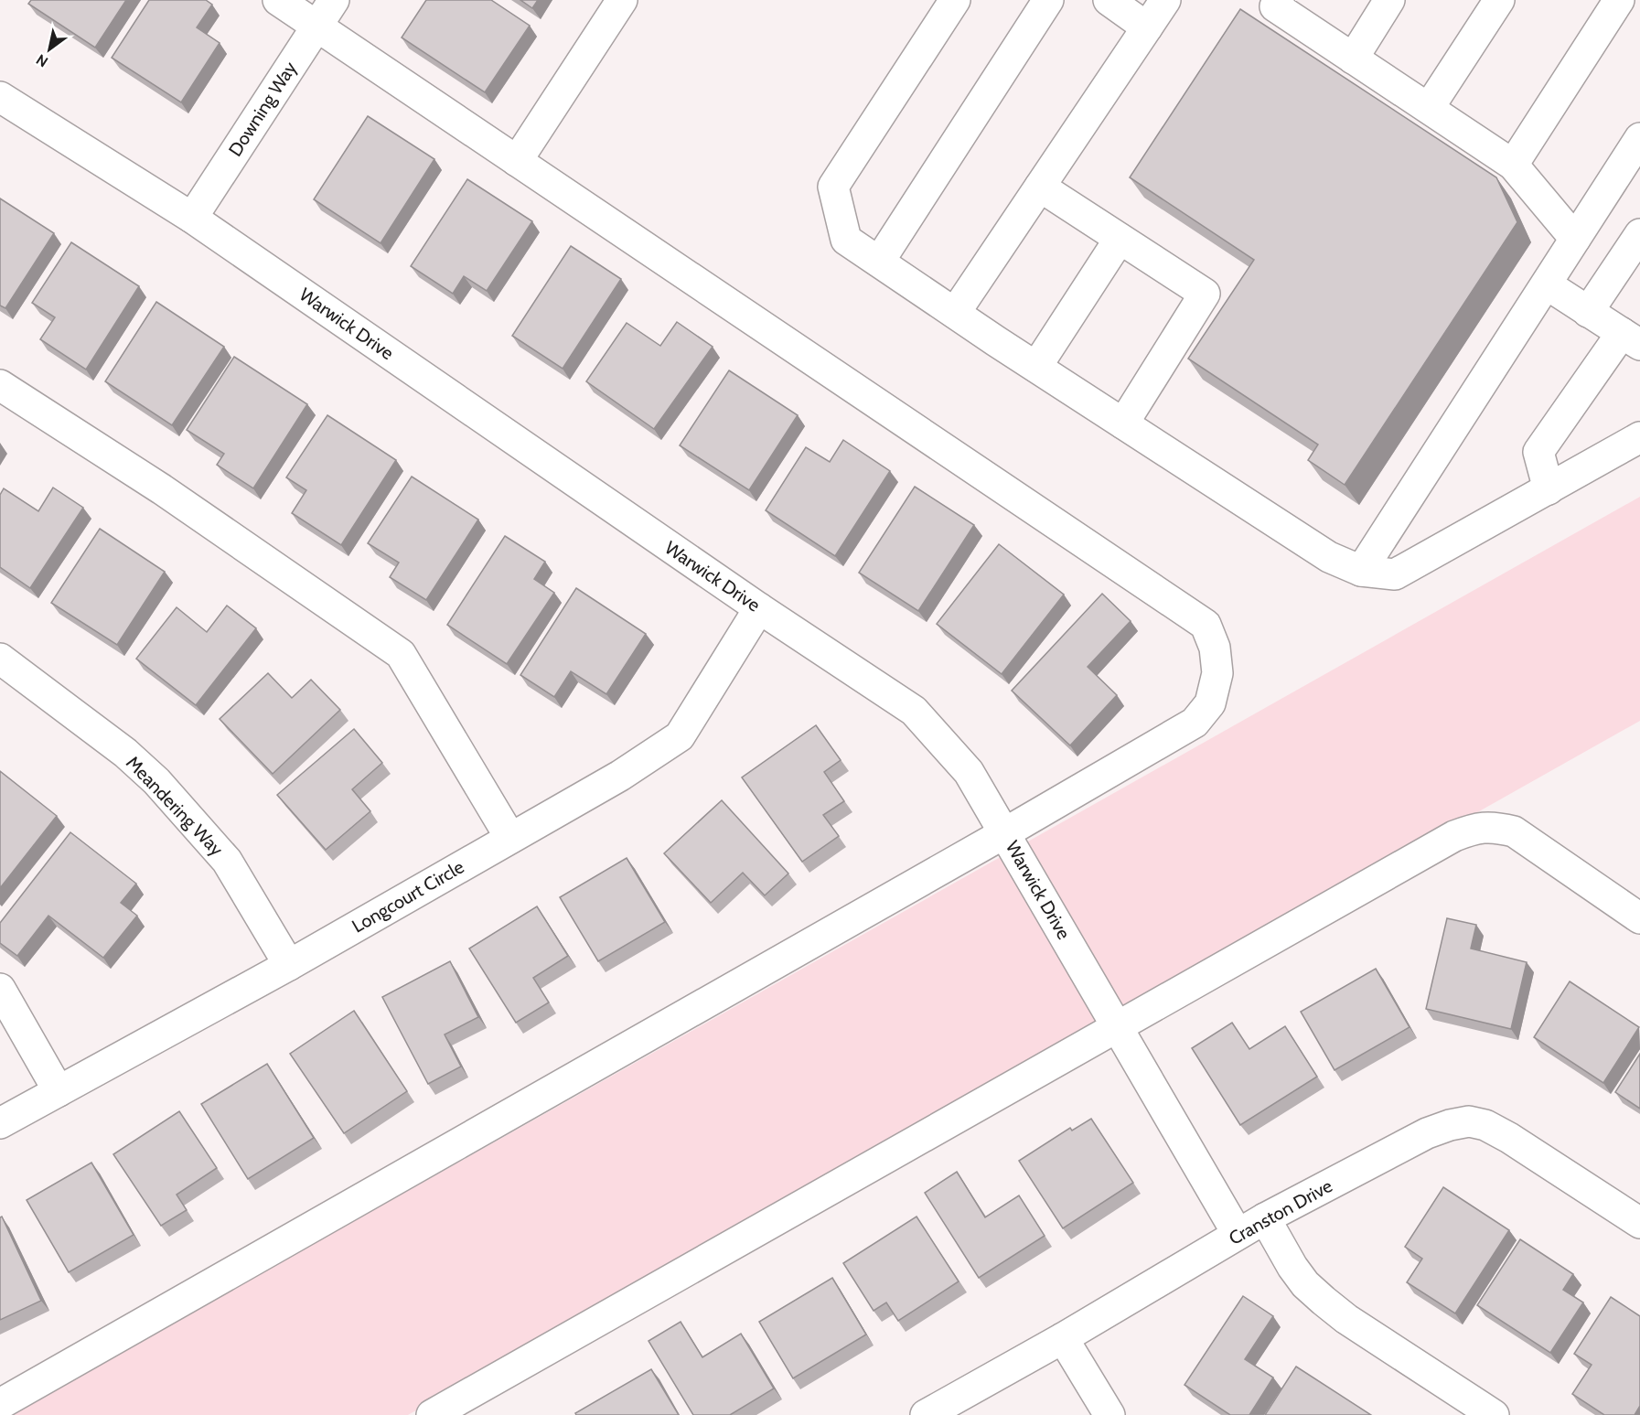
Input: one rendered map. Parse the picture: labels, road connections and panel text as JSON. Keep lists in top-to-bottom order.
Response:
{
  "streets": {
    "street": [
      "Downing Way",
      "Warwick Drive",
      "Meandering Way",
      "Longcourt Circle",
      "Cranston Drive"
    ]
  },
  "crossings": [
    ["Downing Way", "Warwick Drive"],
    ["Warwick Drive", "Longcourt Circle"],
    ["Warwick Drive", "Cranston Drive"],
    ["Meandering Way", "Longcourt Circle"]
  ],
  "north": "bottom left"
}
